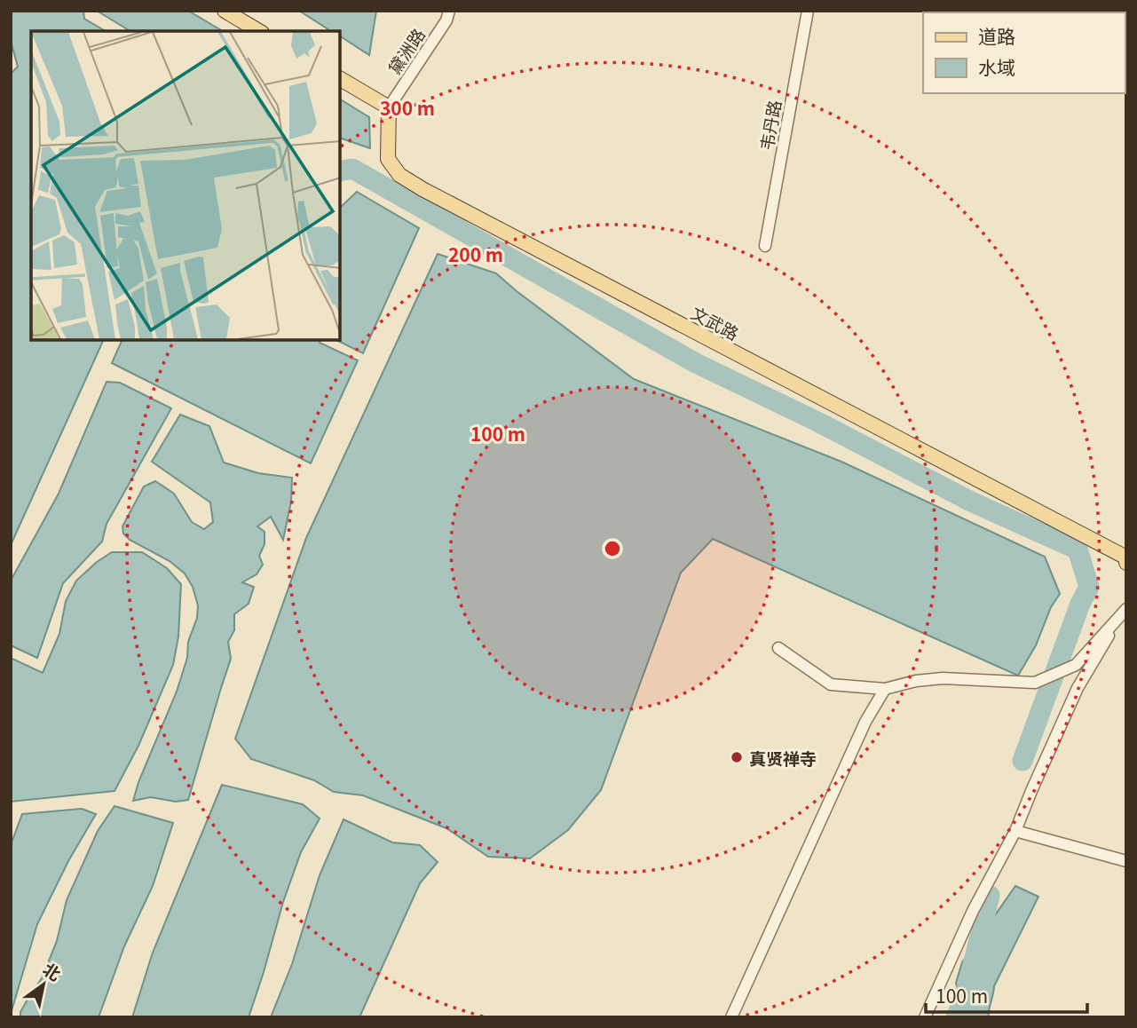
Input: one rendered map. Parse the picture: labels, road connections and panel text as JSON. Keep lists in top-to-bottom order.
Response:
{
  "streets": {
    "main road": ["文武路"],
    "street": ["黛洲路", "韦丹路"]
  },
  "crossings": [
    ["黛洲路", "文武路"]
  ],
  "places": ["真贤禅寺"],
  "legend": ["道路", "水域"],
  "scale_bar": "100 m",
  "north": "top right",
  "rings": ["300 m", "200 m", "100 m"]
}
